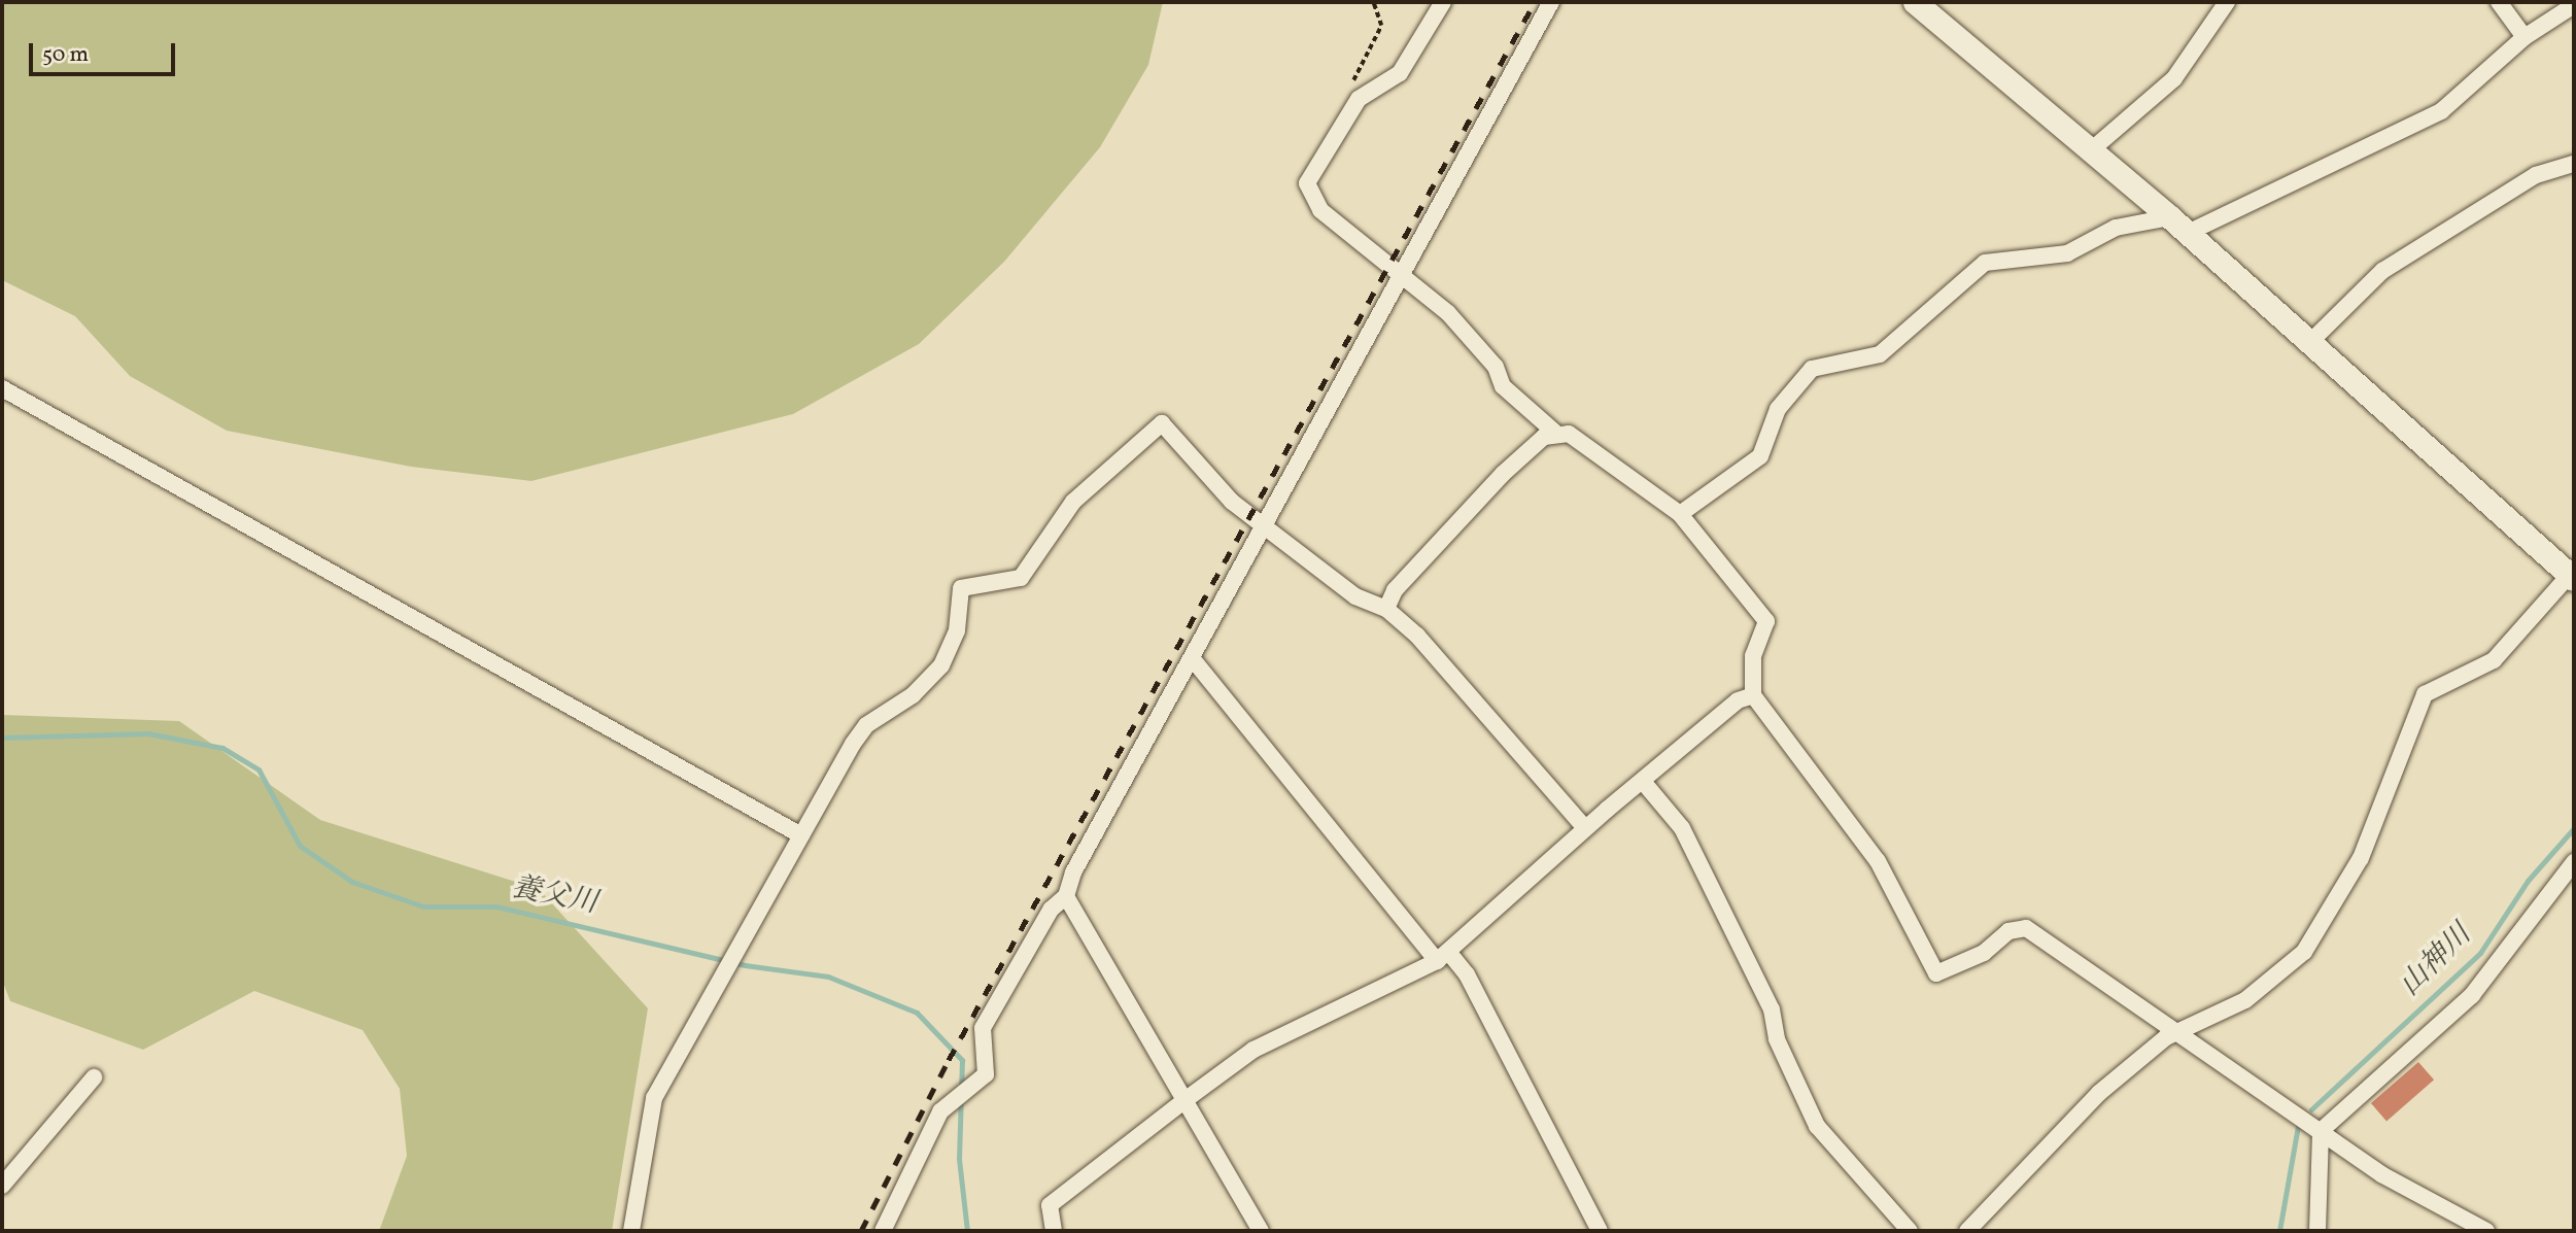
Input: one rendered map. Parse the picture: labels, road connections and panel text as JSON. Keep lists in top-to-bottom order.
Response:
{
  "water": ["養父川", "山神川"],
  "scale_bar": "50 m"
}
